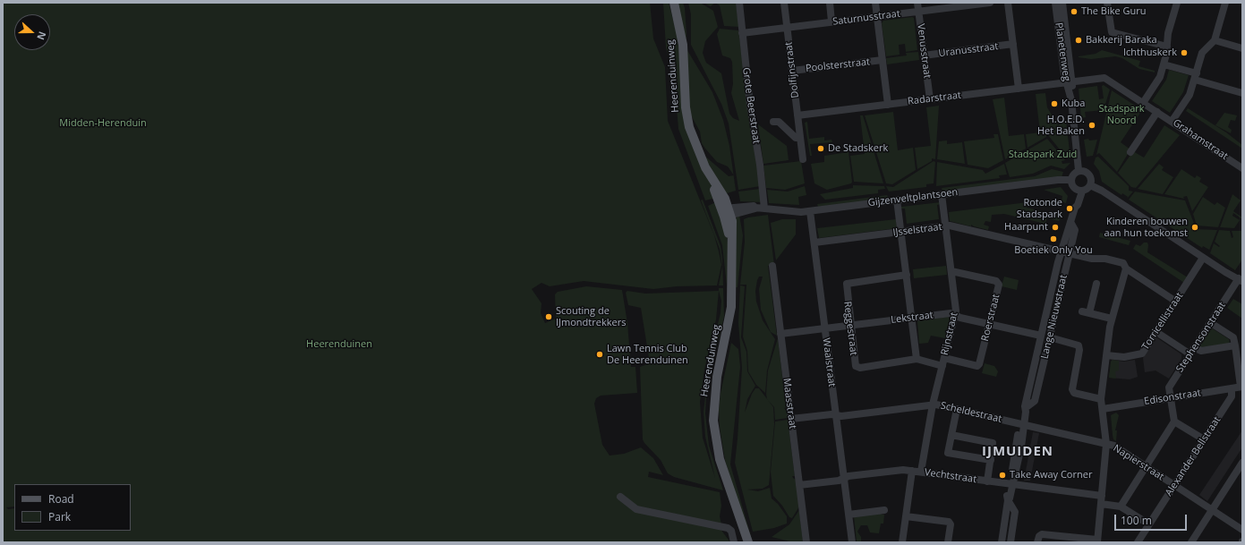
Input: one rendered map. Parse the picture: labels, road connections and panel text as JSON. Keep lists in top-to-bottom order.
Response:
{
  "streets": {
    "main road": ["Heerenduinweg"],
    "street": [
      "Saturnusstraat",
      "Uranusstraat",
      "Venusstraat",
      "Planetenweg",
      "Poolsterstraat",
      "Dolfijnstraat",
      "Radarstraat",
      "Grote Beerstraat",
      "Grahamstraat",
      "Gijzenveltplantsoen",
      "IJsselstraat",
      "Lange Nieuwstraat",
      "Lekstraat",
      "Roerstraat",
      "Torricellistraat",
      "Reggestraat",
      "Rijnstraat",
      "Stephensonstraat",
      "Waalstraat",
      "Edisonstraat",
      "Maasstraat",
      "Scheldestraat",
      "Alexander Bellstraat",
      "Napierstraat",
      "Vechtstraat"
    ]
  },
  "crossings": [
    ["Saturnusstraat", "Venusstraat"],
    ["Saturnusstraat", "Dolfijnstraat"],
    ["Saturnusstraat", "Grote Beerstraat"],
    ["Uranusstraat", "Venusstraat"],
    ["Venusstraat", "Radarstraat"],
    ["Planetenweg", "Radarstraat"],
    ["Planetenweg", "Grahamstraat"],
    ["Planetenweg", "Gijzenveltplantsoen"],
    ["Planetenweg", "Lange Nieuwstraat"],
    ["Poolsterstraat", "Dolfijnstraat"],
    ["Dolfijnstraat", "Radarstraat"],
    ["Heerenduinweg", "Gijzenveltplantsoen"],
    ["Radarstraat", "Grahamstraat"],
    ["Grote Beerstraat", "Gijzenveltplantsoen"],
    ["Gijzenveltplantsoen", "Lange Nieuwstraat"],
    ["Gijzenveltplantsoen", "Rijnstraat"],
    ["Gijzenveltplantsoen", "Waalstraat"],
    ["IJsselstraat", "Lange Nieuwstraat"],
    ["IJsselstraat", "Rijnstraat"],
    ["IJsselstraat", "Waalstraat"],
    ["Lange Nieuwstraat", "Lekstraat"],
    ["Lange Nieuwstraat", "Scheldestraat"],
    ["Lange Nieuwstraat", "Vechtstraat"],
    ["Lekstraat", "Roerstraat"],
    ["Lekstraat", "Reggestraat"],
    ["Lekstraat", "Rijnstraat"],
    ["Lekstraat", "Waalstraat"],
    ["Lekstraat", "Maasstraat"],
    ["Roerstraat", "Rijnstraat"],
    ["Reggestraat", "Rijnstraat"],
    ["Rijnstraat", "Scheldestraat"],
    ["Rijnstraat", "Vechtstraat"],
    ["Stephensonstraat", "Edisonstraat"],
    ["Waalstraat", "Scheldestraat"],
    ["Waalstraat", "Vechtstraat"],
    ["Edisonstraat", "Alexander Bellstraat"],
    ["Maasstraat", "Scheldestraat"],
    ["Maasstraat", "Vechtstraat"],
    ["Scheldestraat", "Napierstraat"],
    ["Alexander Bellstraat", "Napierstraat"]
  ],
  "districts": ["IJMUIDEN"],
  "parks": [
    "Stadspark Noord",
    "Midden-Herenduin",
    "Stadspark Zuid",
    "Heerenduinen"
  ],
  "places": [
    "The Bike Guru",
    "Bakkerij Baraka",
    "Ichthuskerk",
    "Kuba",
    "H.O.E.D. Het Baken",
    "De Stadskerk",
    "Rotonde Stadspark",
    "Haarpunt",
    "Kinderen bouwen aan hun toekomst",
    "Boetiek Only You",
    "Scouting de IJmondtrekkers",
    "Lawn Tennis Club De Heerenduinen",
    "Take Away Corner"
  ],
  "legend": ["Road", "Park"],
  "scale_bar": "100 m",
  "north": "right"
}
